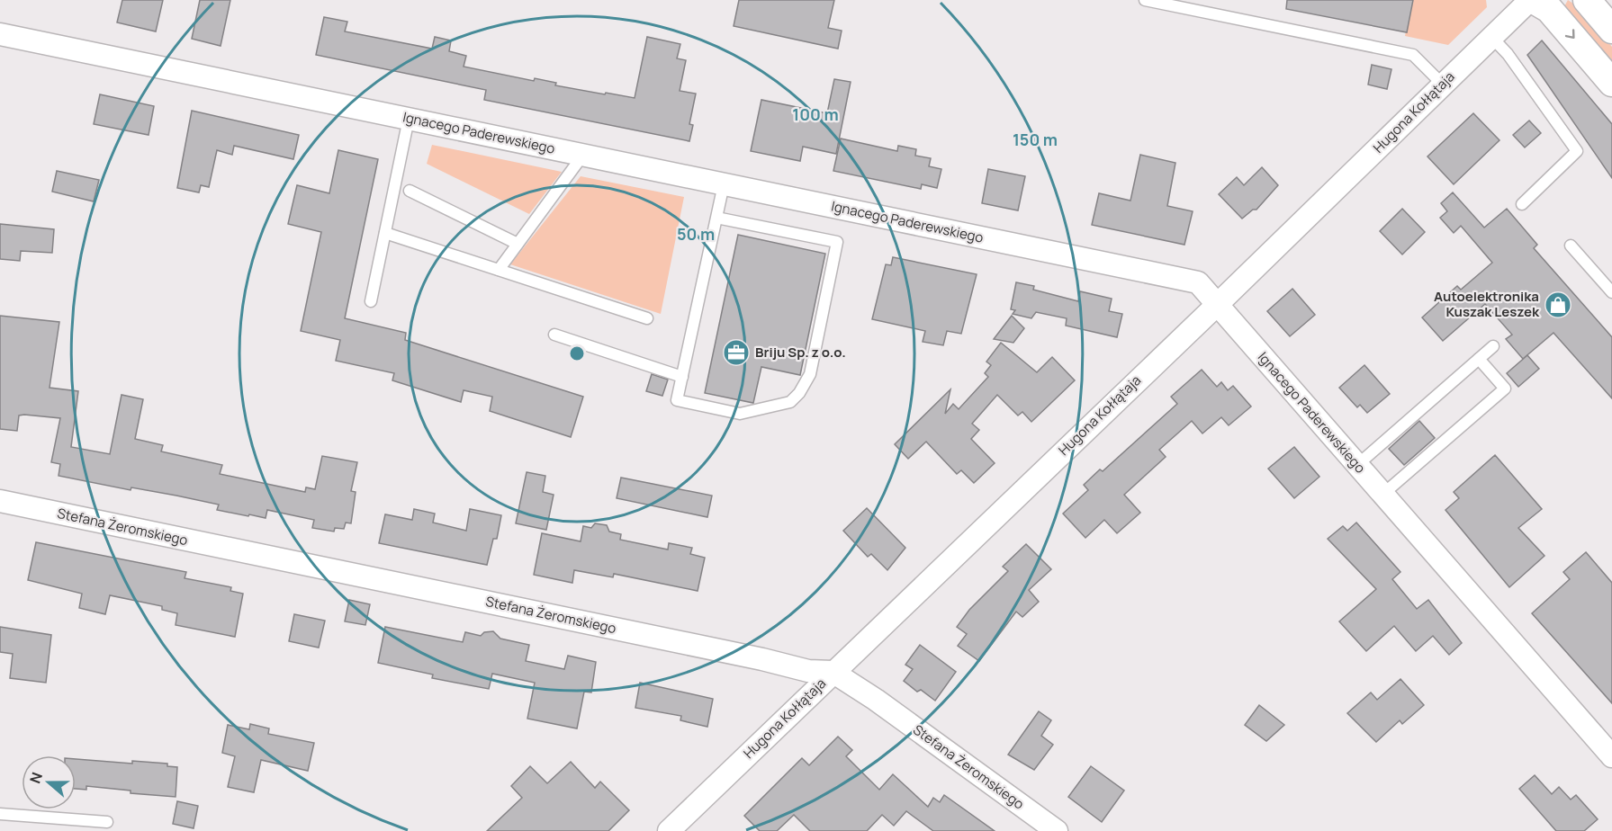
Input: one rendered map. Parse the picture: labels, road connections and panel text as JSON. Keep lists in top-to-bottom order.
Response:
{
  "streets": {
    "street": ["Hugona Kołłątaja", "Ignacego Paderewskiego", "Stefana Żeromskiego"]
  },
  "crossings": [
    ["Hugona Kołłątaja", "Ignacego Paderewskiego"],
    ["Hugona Kołłątaja", "Stefana Żeromskiego"]
  ],
  "places": {
    "shop": ["Autoelektronika Kuszak Leszek"],
    "office": ["Briju Sp. z o.o."]
  },
  "north": "left",
  "rings": ["100 m", "150 m", "50 m"]
}
